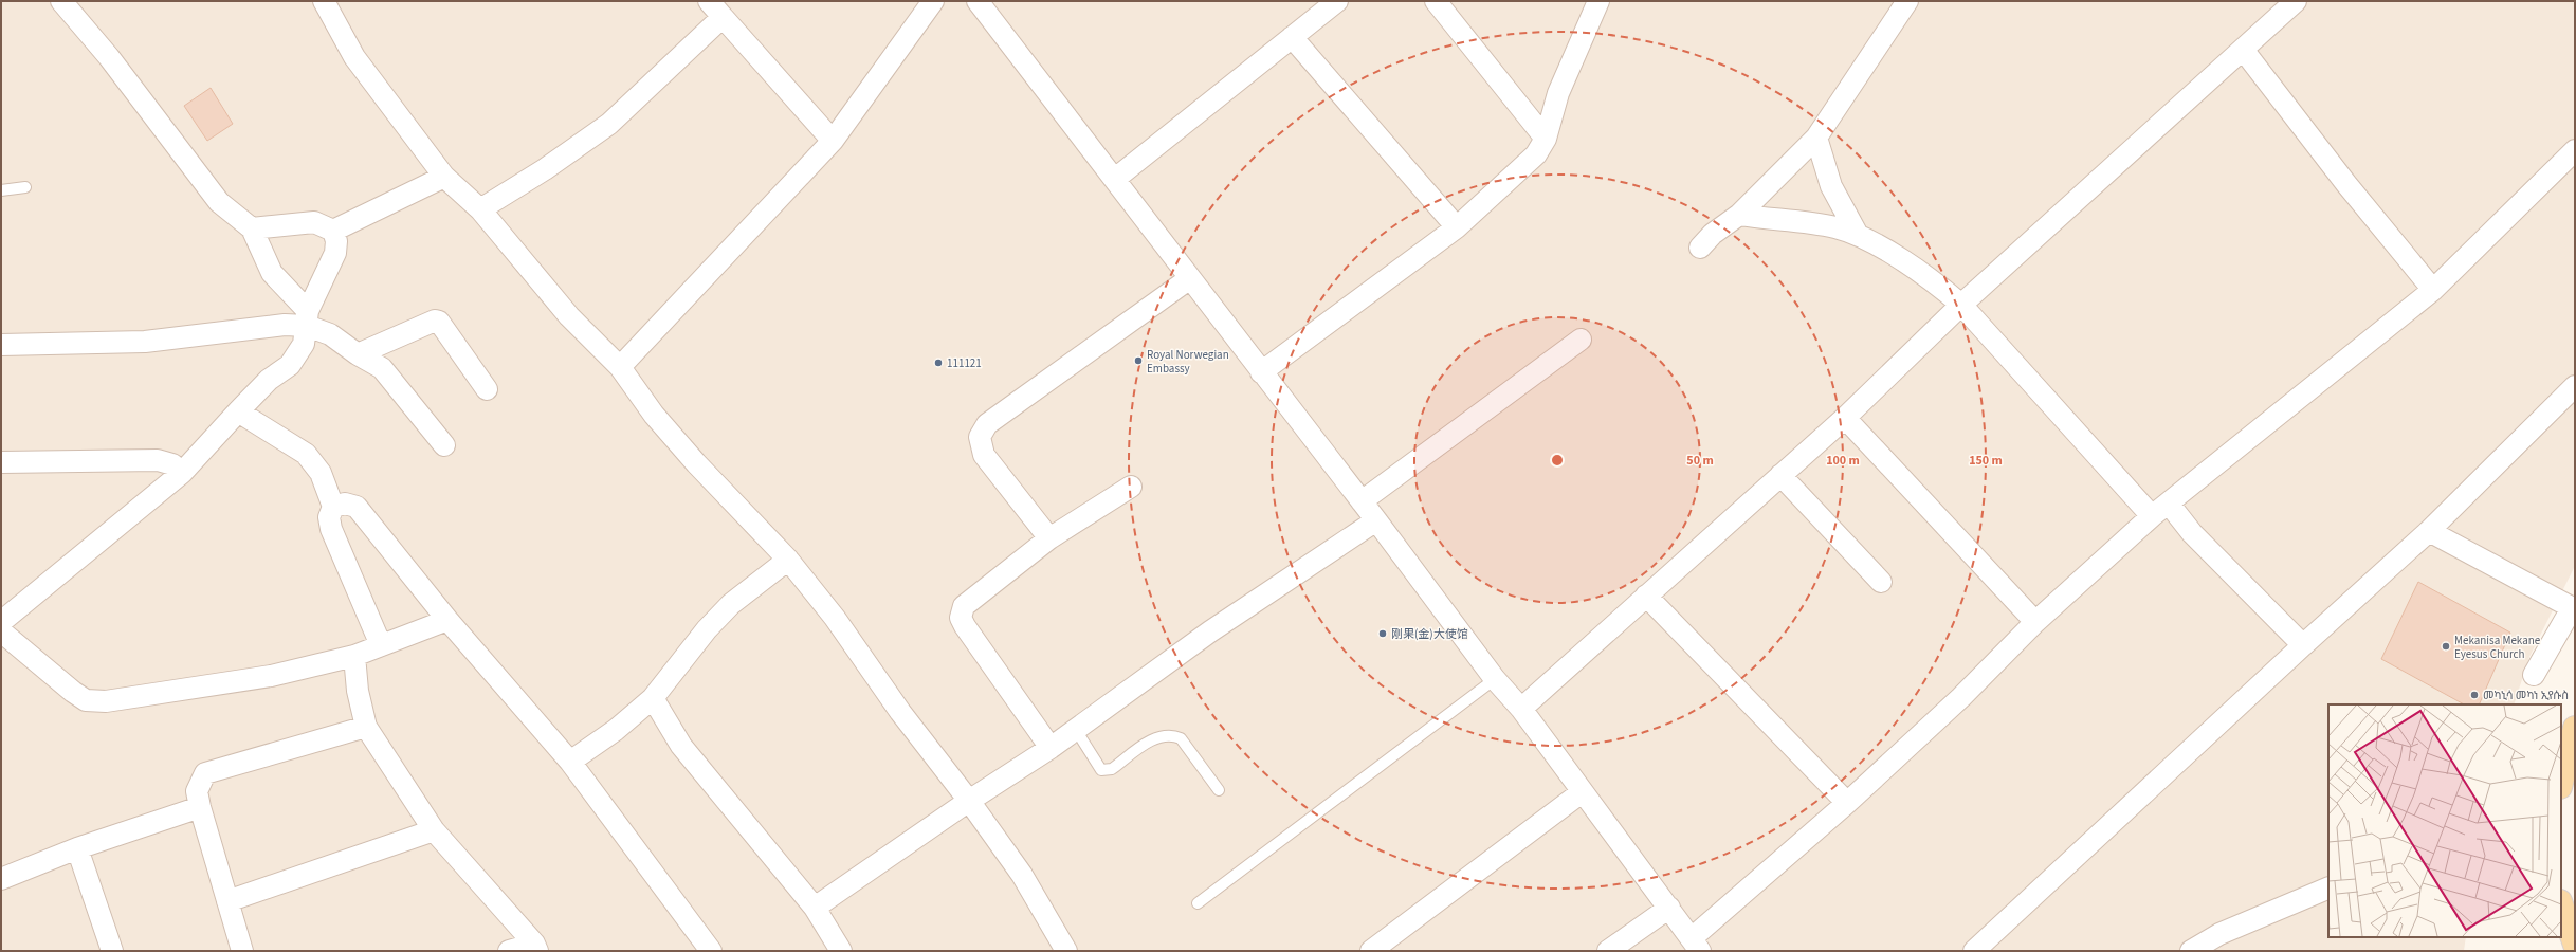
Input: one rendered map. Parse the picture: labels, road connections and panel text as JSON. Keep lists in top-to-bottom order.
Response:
{
  "places": [
    "Royal Norwegian Embassy",
    "111121",
    "刚果(金)大使馆",
    "Mekanisa Mekane Eyesus Church",
    "መካኒሳ መካነ ኢየሱስ"
  ],
  "rings": ["50 m", "100 m", "150 m"]
}
